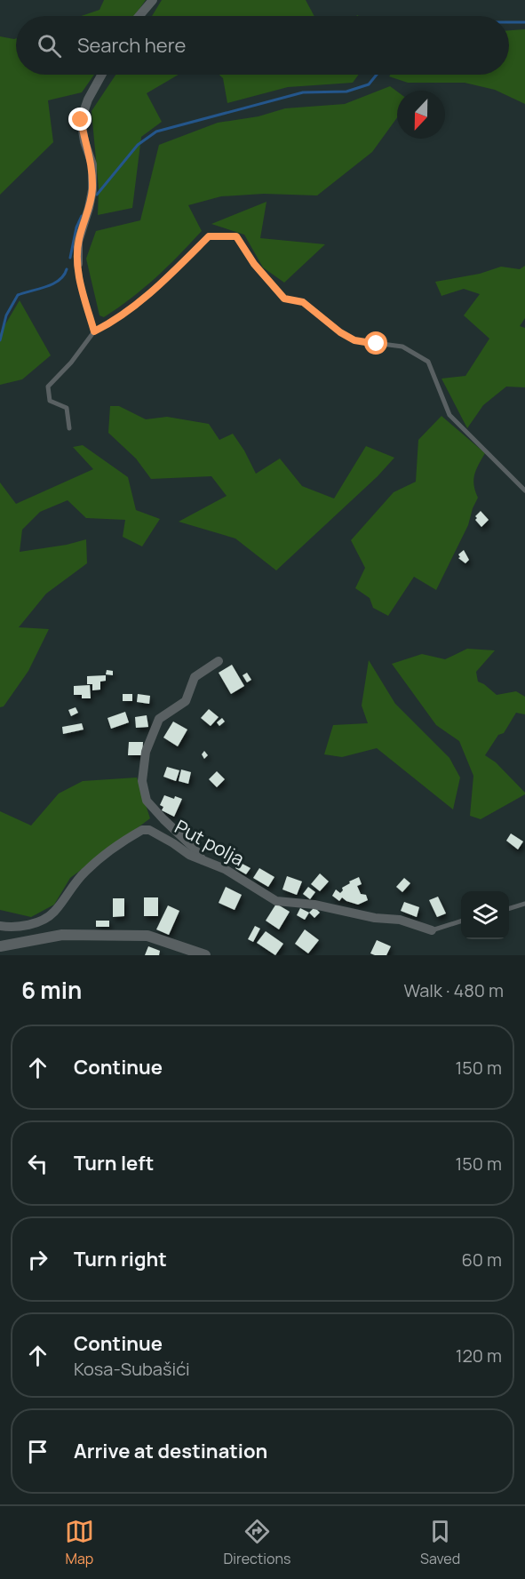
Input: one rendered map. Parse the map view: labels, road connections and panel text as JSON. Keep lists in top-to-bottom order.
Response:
{
  "streets": {
    "street": ["Put polja"]
  },
  "north": "bottom",
  "page": {
    "search": "Search here",
    "heading": ["6 min", "Walk · 480 m"],
    "list": [
      ["Continue", "150 m"],
      ["Turn left", "150 m"],
      ["Turn right", "60 m"],
      ["Continue", "Kosa-Subašići", "120 m"],
      "Arrive at destination"
    ],
    "nav": ["Map", "Directions", "Saved"]
  }
}
